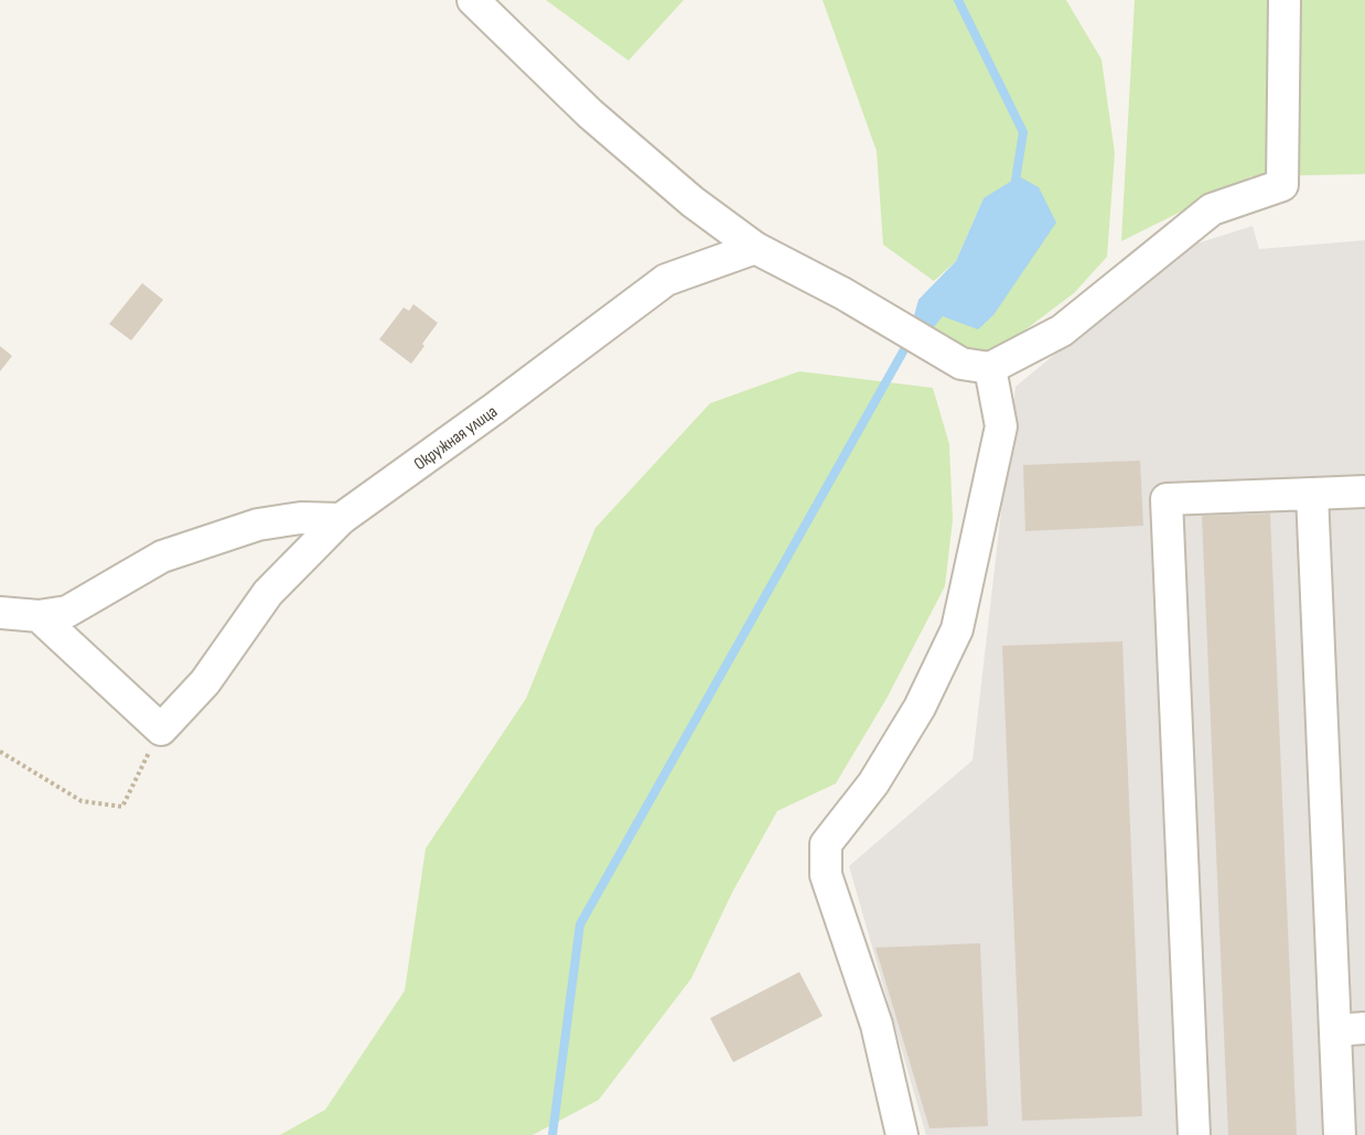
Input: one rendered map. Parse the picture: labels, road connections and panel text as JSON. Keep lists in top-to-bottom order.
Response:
{
  "streets": {
    "street": ["Окружная улица"]
  }
}
